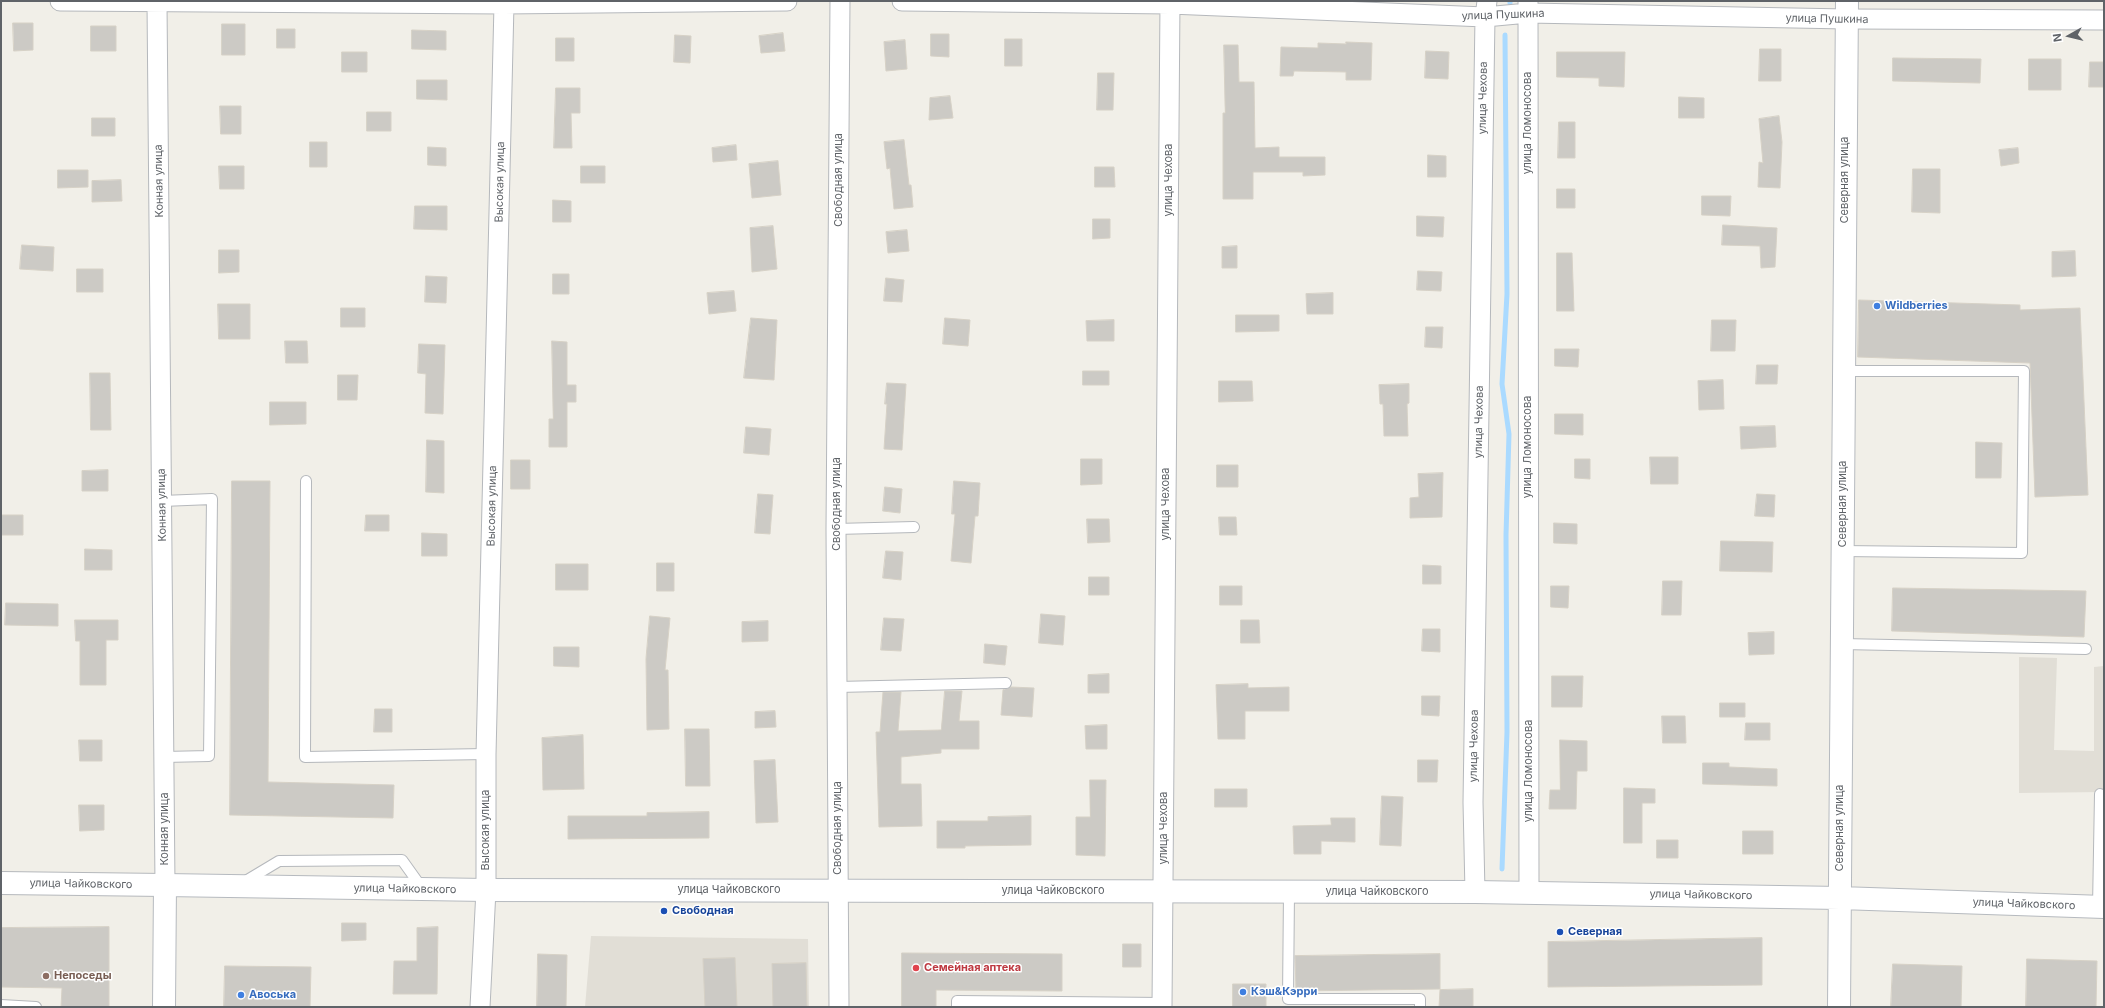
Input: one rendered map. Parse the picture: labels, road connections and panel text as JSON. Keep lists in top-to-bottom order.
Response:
{
  "streets": {
    "main road": ["Северная улица", "Конная улица", "улица Чайковского"],
    "street": [
      "улица Пушкина",
      "улица Чехова",
      "улица Ломоносова",
      "Свободная улица",
      "Высокая улица"
    ]
  },
  "crossings": [
    ["улица Пушкина", "улица Чехова"],
    ["улица Пушкина", "улица Ломоносова"],
    ["улица Пушкина", "Северная улица"],
    ["улица Чехова", "улица Чайковского"],
    ["улица Ломоносова", "улица Чайковского"],
    ["Свободная улица", "улица Чайковского"],
    ["Северная улица", "улица Чайковского"],
    ["Конная улица", "улица Чайковского"],
    ["Высокая улица", "улица Чайковского"]
  ],
  "places": [
    "Wildberries",
    "Свободная",
    "Северная",
    "Семейная аптека",
    "Непоседы",
    "Кэш&Кэрри",
    "Авоська"
  ],
  "north": "left"
}
